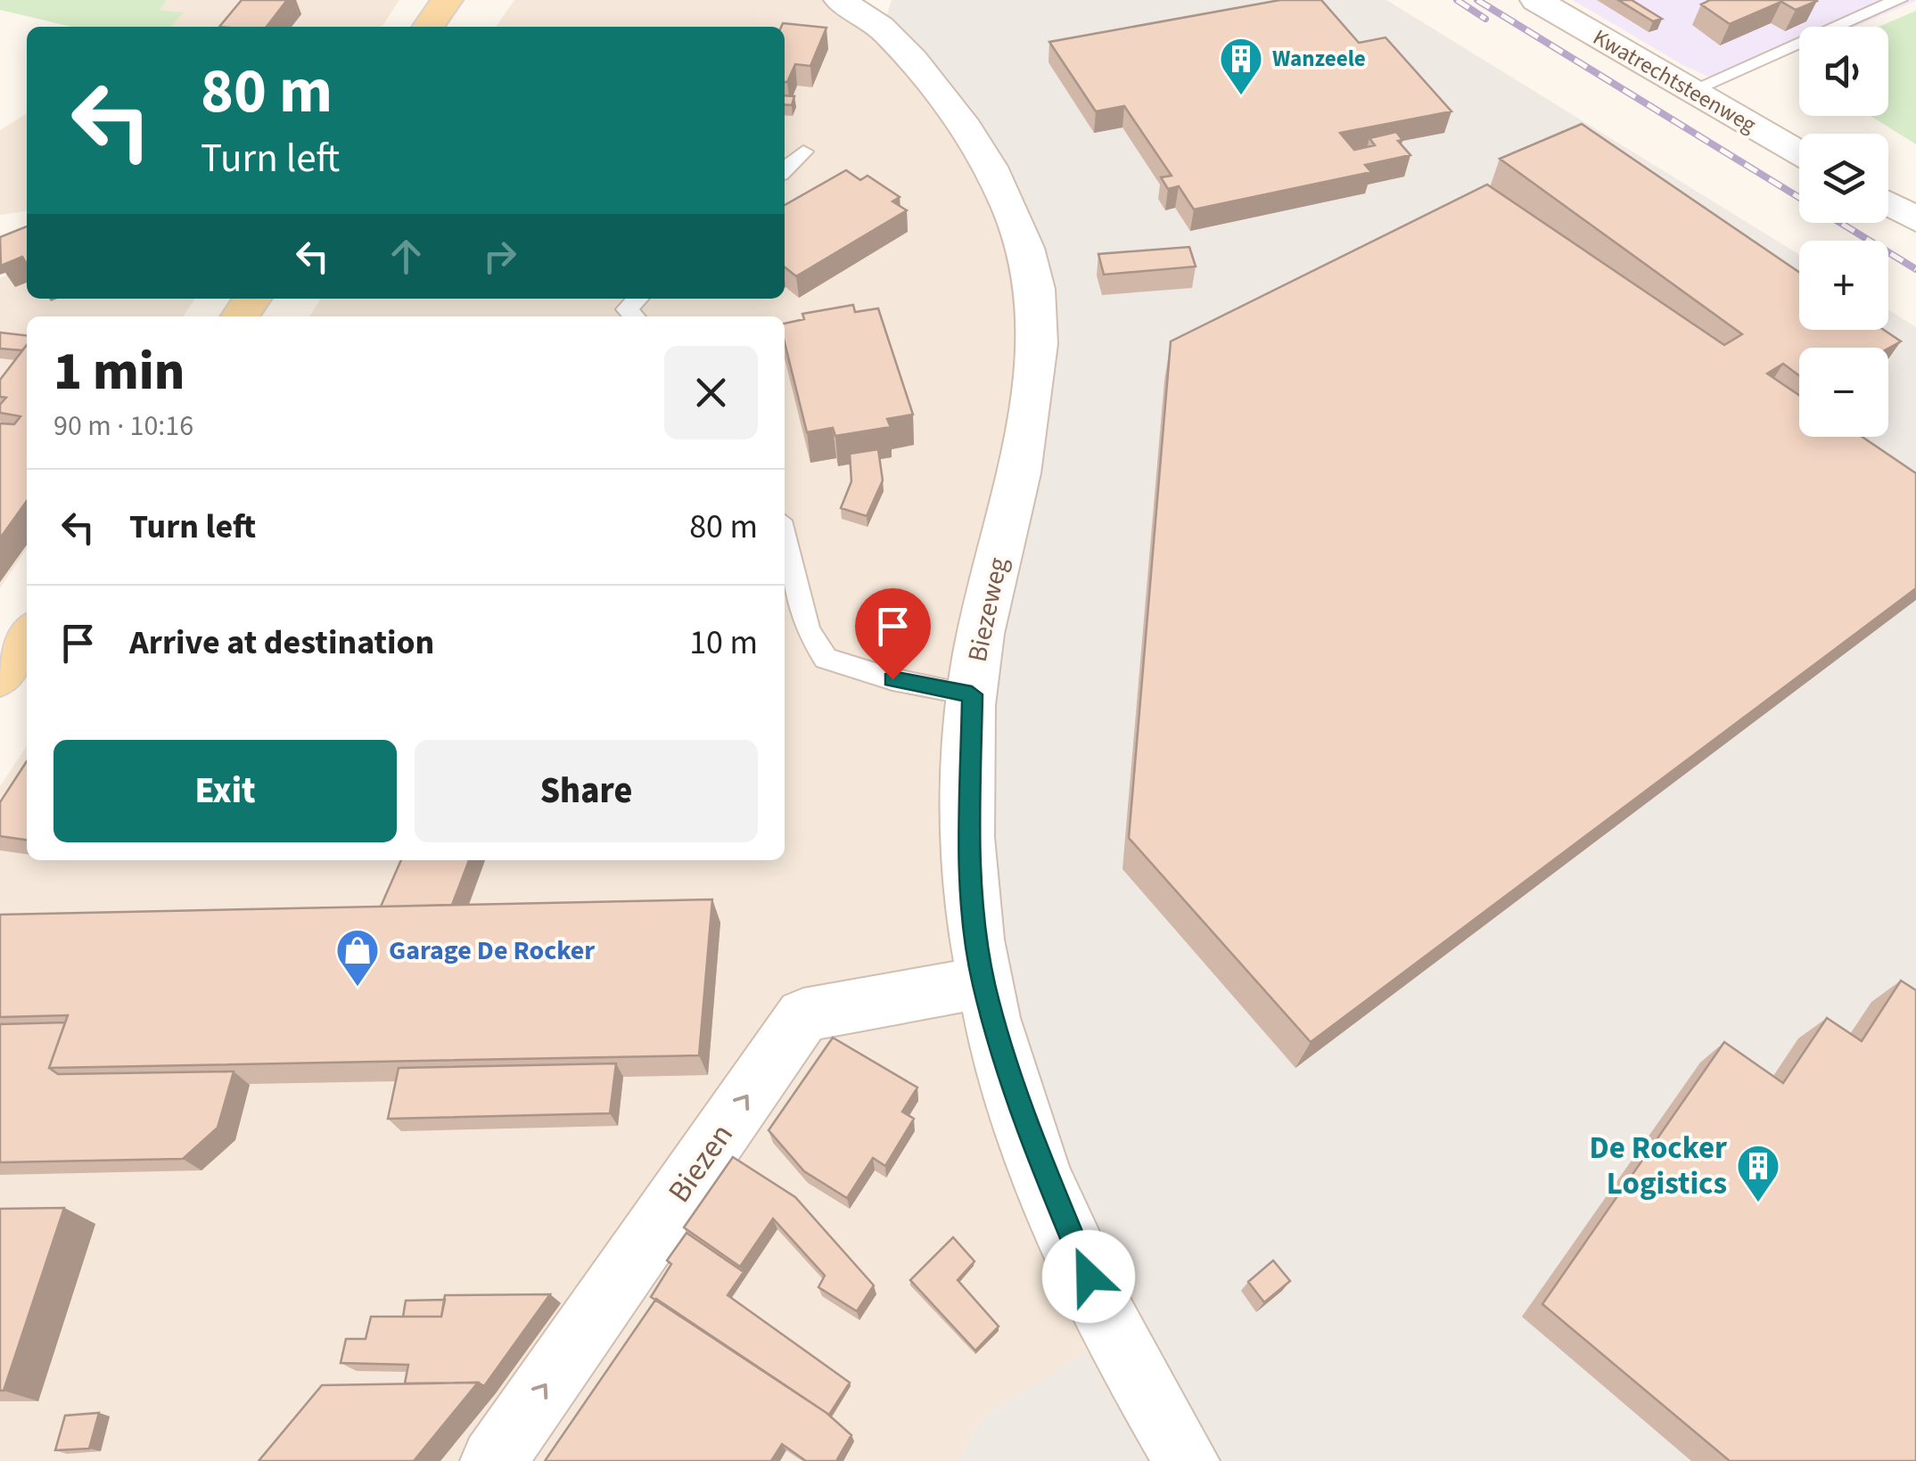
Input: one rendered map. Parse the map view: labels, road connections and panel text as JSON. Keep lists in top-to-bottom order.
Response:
{
  "streets": {
    "street": ["Kwatrechtsteenweg", "Biezeweg", "Biezen"]
  },
  "crossings": [
    ["Biezeweg", "Biezen"]
  ],
  "one_way": ["Biezen"],
  "places": {
    "building": ["Wanzeele", "De Rocker Logistics"],
    "shop": ["Garage De Rocker"]
  },
  "page": {
    "map_buttons": ["+", "−"],
    "turn": ["80 m", "Turn left"],
    "heading": ["1 min", "90 m · 10:16"],
    "list": [
      {
        "name": "Turn left",
        "value": "80 m"
      },
      {
        "name": "Arrive at destination",
        "value": "10 m"
      }
    ],
    "buttons": ["Exit", "Share"]
  }
}
